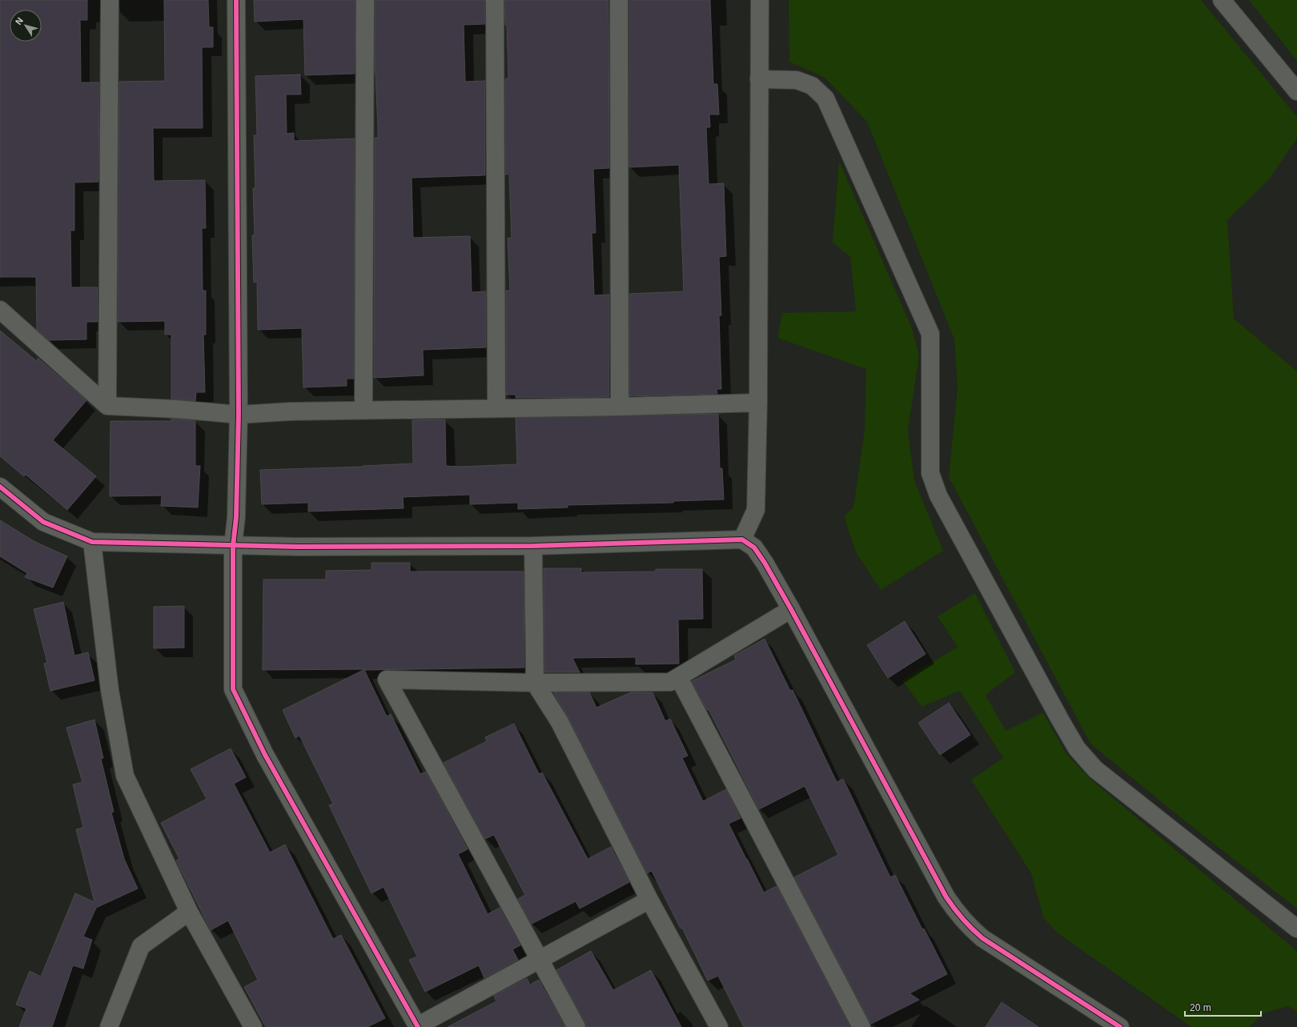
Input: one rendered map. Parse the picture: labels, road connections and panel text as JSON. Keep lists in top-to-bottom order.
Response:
{
  "scale_bar": "20 m",
  "north": "top left"
}
